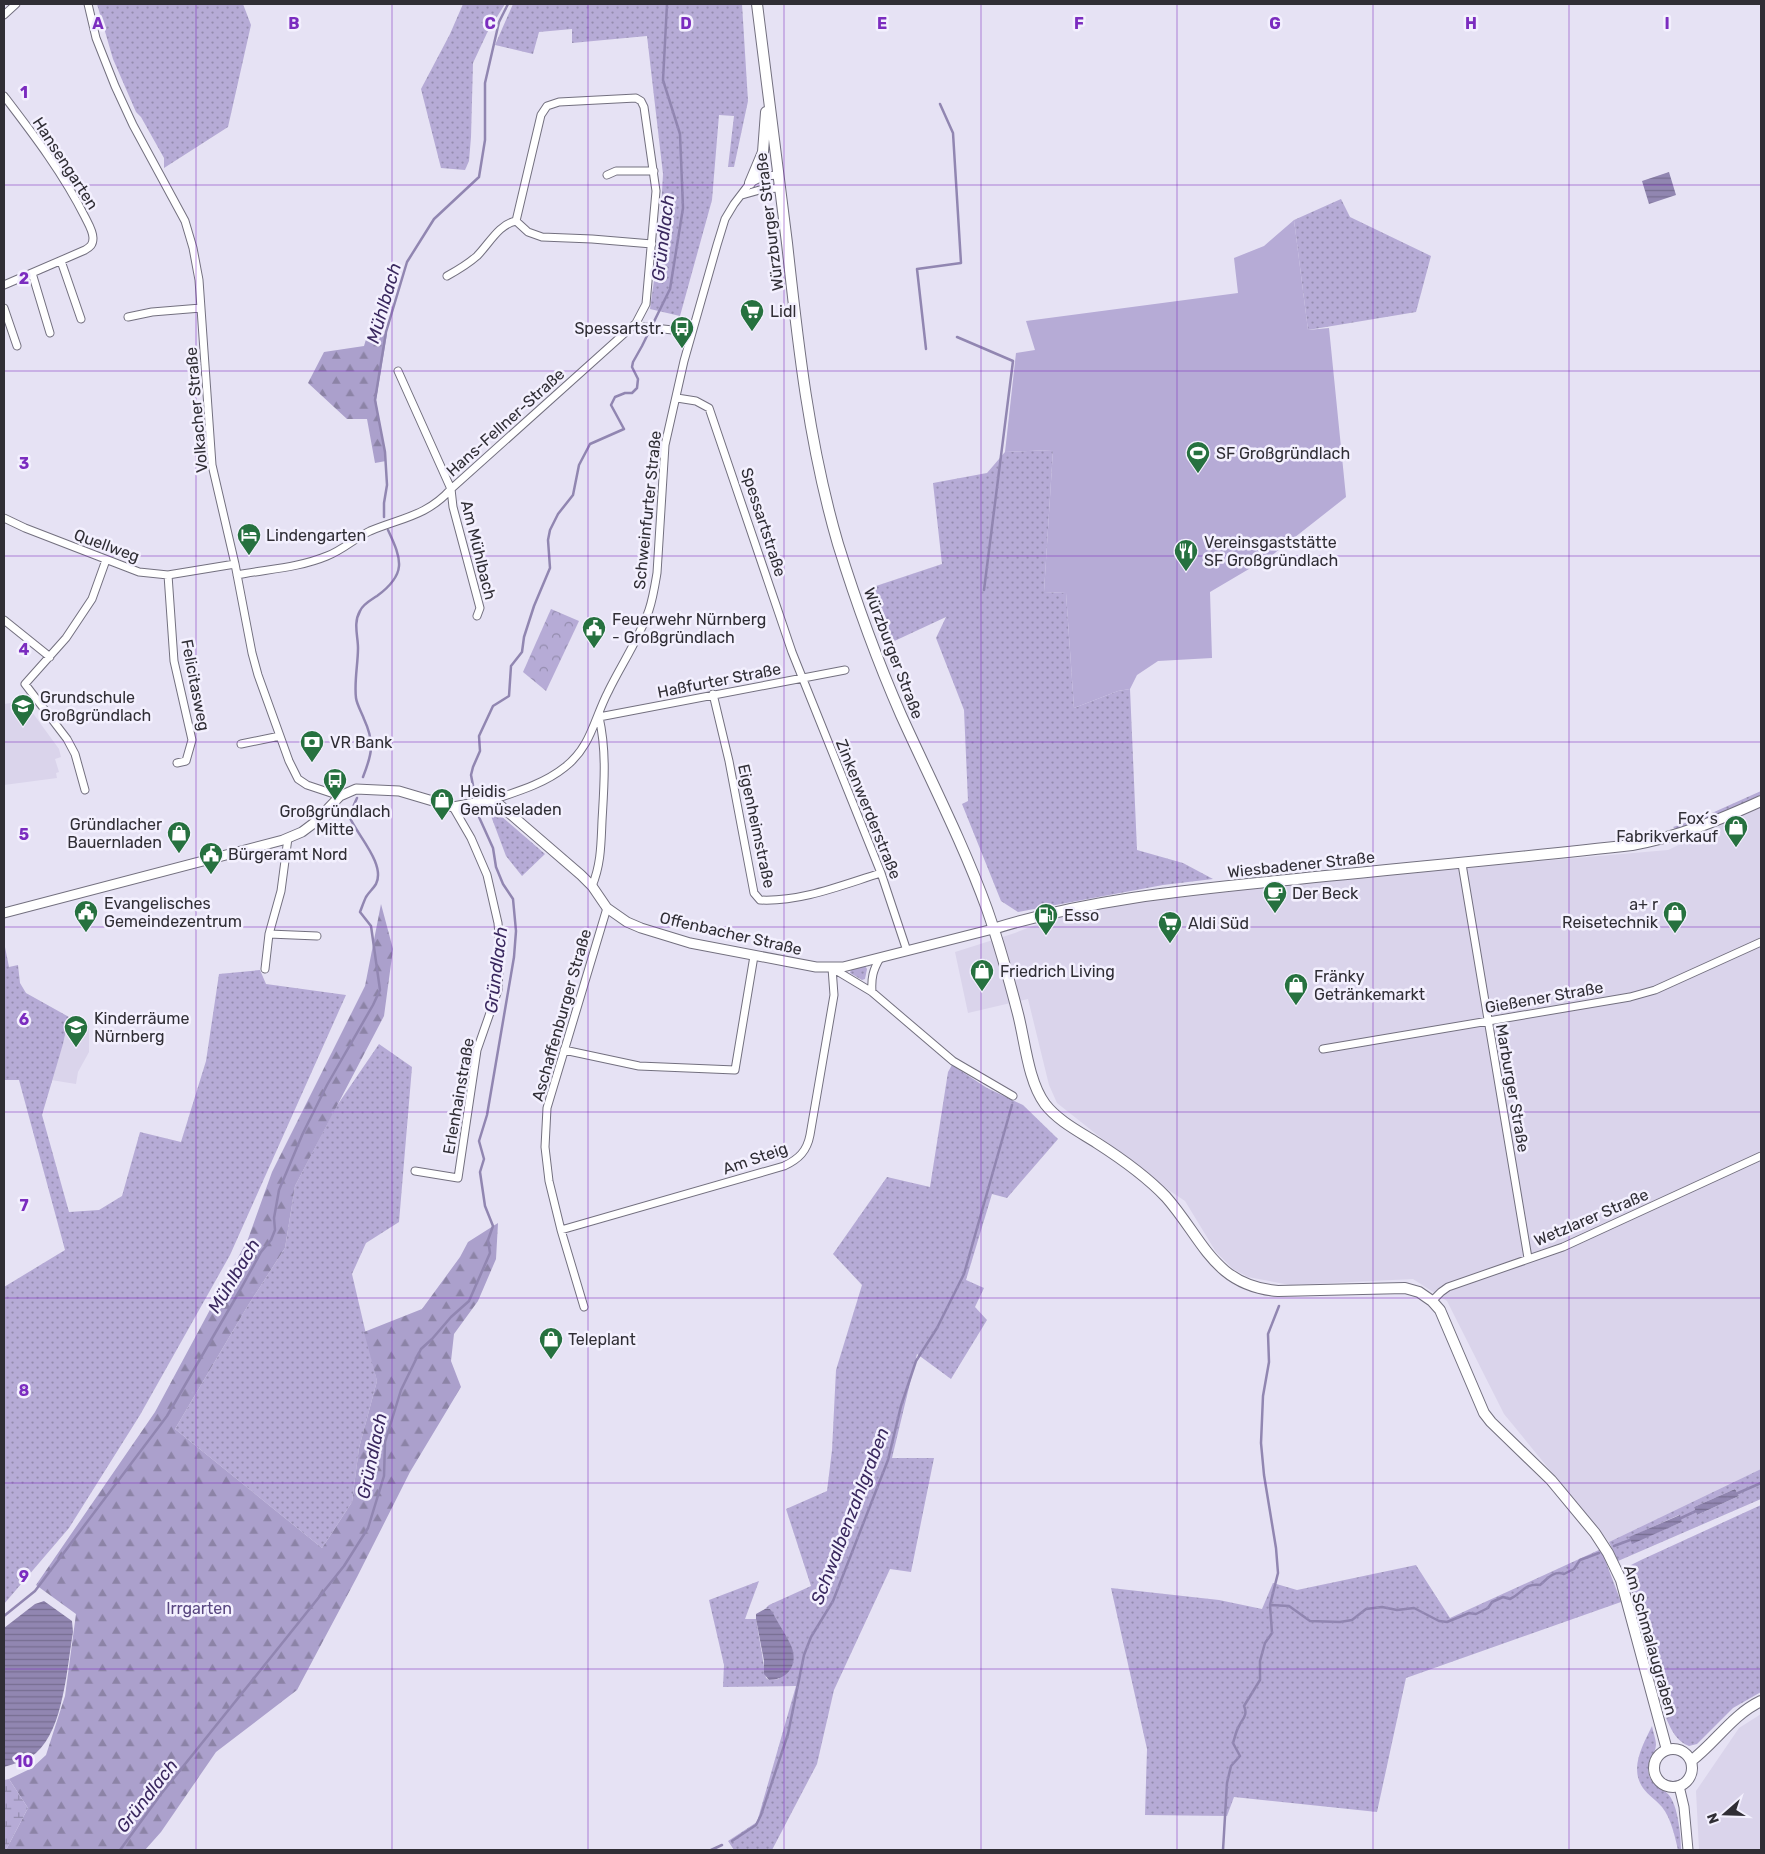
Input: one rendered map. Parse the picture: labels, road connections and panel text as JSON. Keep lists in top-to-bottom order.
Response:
{
  "streets": {
    "main road": ["Würzburger Straße", "Wiesbadener Straße", "Am Schmalaugraben"],
    "street": [
      "Hansengarten",
      "Volkacher Straße",
      "Hans-Fellner-Straße",
      "Schweinfurter Straße",
      "Spessartstraße",
      "Quellweg",
      "Am Mühlbach",
      "Haßfurter Straße",
      "Felicitasweg",
      "Zinkenwerderstraße",
      "Eigenheimstraße",
      "Offenbacher Straße",
      "Gießener Straße",
      "Aschaffenburger Straße",
      "Marburger Straße",
      "Erlenhainstraße",
      "Am Steig",
      "Wetzlarer Straße"
    ]
  },
  "crossings": [
    ["Würzburger Straße", "Wiesbadener Straße"],
    ["Würzburger Straße", "Wetzlarer Straße"],
    ["Würzburger Straße", "Am Schmalaugraben"],
    ["Volkacher Straße", "Hans-Fellner-Straße"],
    ["Volkacher Straße", "Quellweg"],
    ["Hans-Fellner-Straße", "Am Mühlbach"],
    ["Schweinfurter Straße", "Spessartstraße"],
    ["Schweinfurter Straße", "Haßfurter Straße"],
    ["Schweinfurter Straße", "Offenbacher Straße"],
    ["Spessartstraße", "Haßfurter Straße"],
    ["Spessartstraße", "Zinkenwerderstraße"],
    ["Quellweg", "Felicitasweg"],
    ["Haßfurter Straße", "Zinkenwerderstraße"],
    ["Haßfurter Straße", "Eigenheimstraße"],
    ["Zinkenwerderstraße", "Eigenheimstraße"],
    ["Zinkenwerderstraße", "Wiesbadener Straße"],
    ["Wiesbadener Straße", "Offenbacher Straße"],
    ["Wiesbadener Straße", "Marburger Straße"],
    ["Offenbacher Straße", "Aschaffenburger Straße"],
    ["Offenbacher Straße", "Am Steig"],
    ["Gießener Straße", "Marburger Straße"],
    ["Aschaffenburger Straße", "Am Steig"],
    ["Marburger Straße", "Wetzlarer Straße"],
    ["Wetzlarer Straße", "Am Schmalaugraben"]
  ],
  "water": ["Gründlach", "Mühlbach", "Schwalbenzahlgraben"],
  "parks": ["Irrgarten"],
  "places": {
    "supermarket": ["Lidl", "Aldi Süd"],
    "bus stop": ["Spessartstr.", "Großgründlach Mitte"],
    "sports": ["SF Großgründlach"],
    "hotel": ["Lindengarten"],
    "restaurant": ["Vereinsgaststätte SF Großgründlach"],
    "public building": ["Feuerwehr Nürnberg - Großgründlach", "Bürgeramt Nord", "Evangelisches Gemeindezentrum"],
    "school or university": ["Grundschule Großgründlach", "Kinderräume Nürnberg"],
    "bank": ["VR Bank"],
    "shop": [
      "Heidis Gemüseladen",
      "Fox´s Fabrikverkauf",
      "Gründlacher Bauernladen",
      "a+ r Reisetechnik",
      "Friedrich Living",
      "Fränky Getränkemarkt",
      "Teleplant"
    ],
    "cafe": ["Der Beck"],
    "fuel station": ["Esso"]
  },
  "north": "left",
  "grid": {
    "columns": [
      "A",
      "B",
      "C",
      "D",
      "E",
      "F",
      "G",
      "H",
      "I"
    ],
    "rows": [
      "1",
      "2",
      "3",
      "4",
      "5",
      "6",
      "7",
      "8",
      "9",
      "10"
    ]
  }
}
